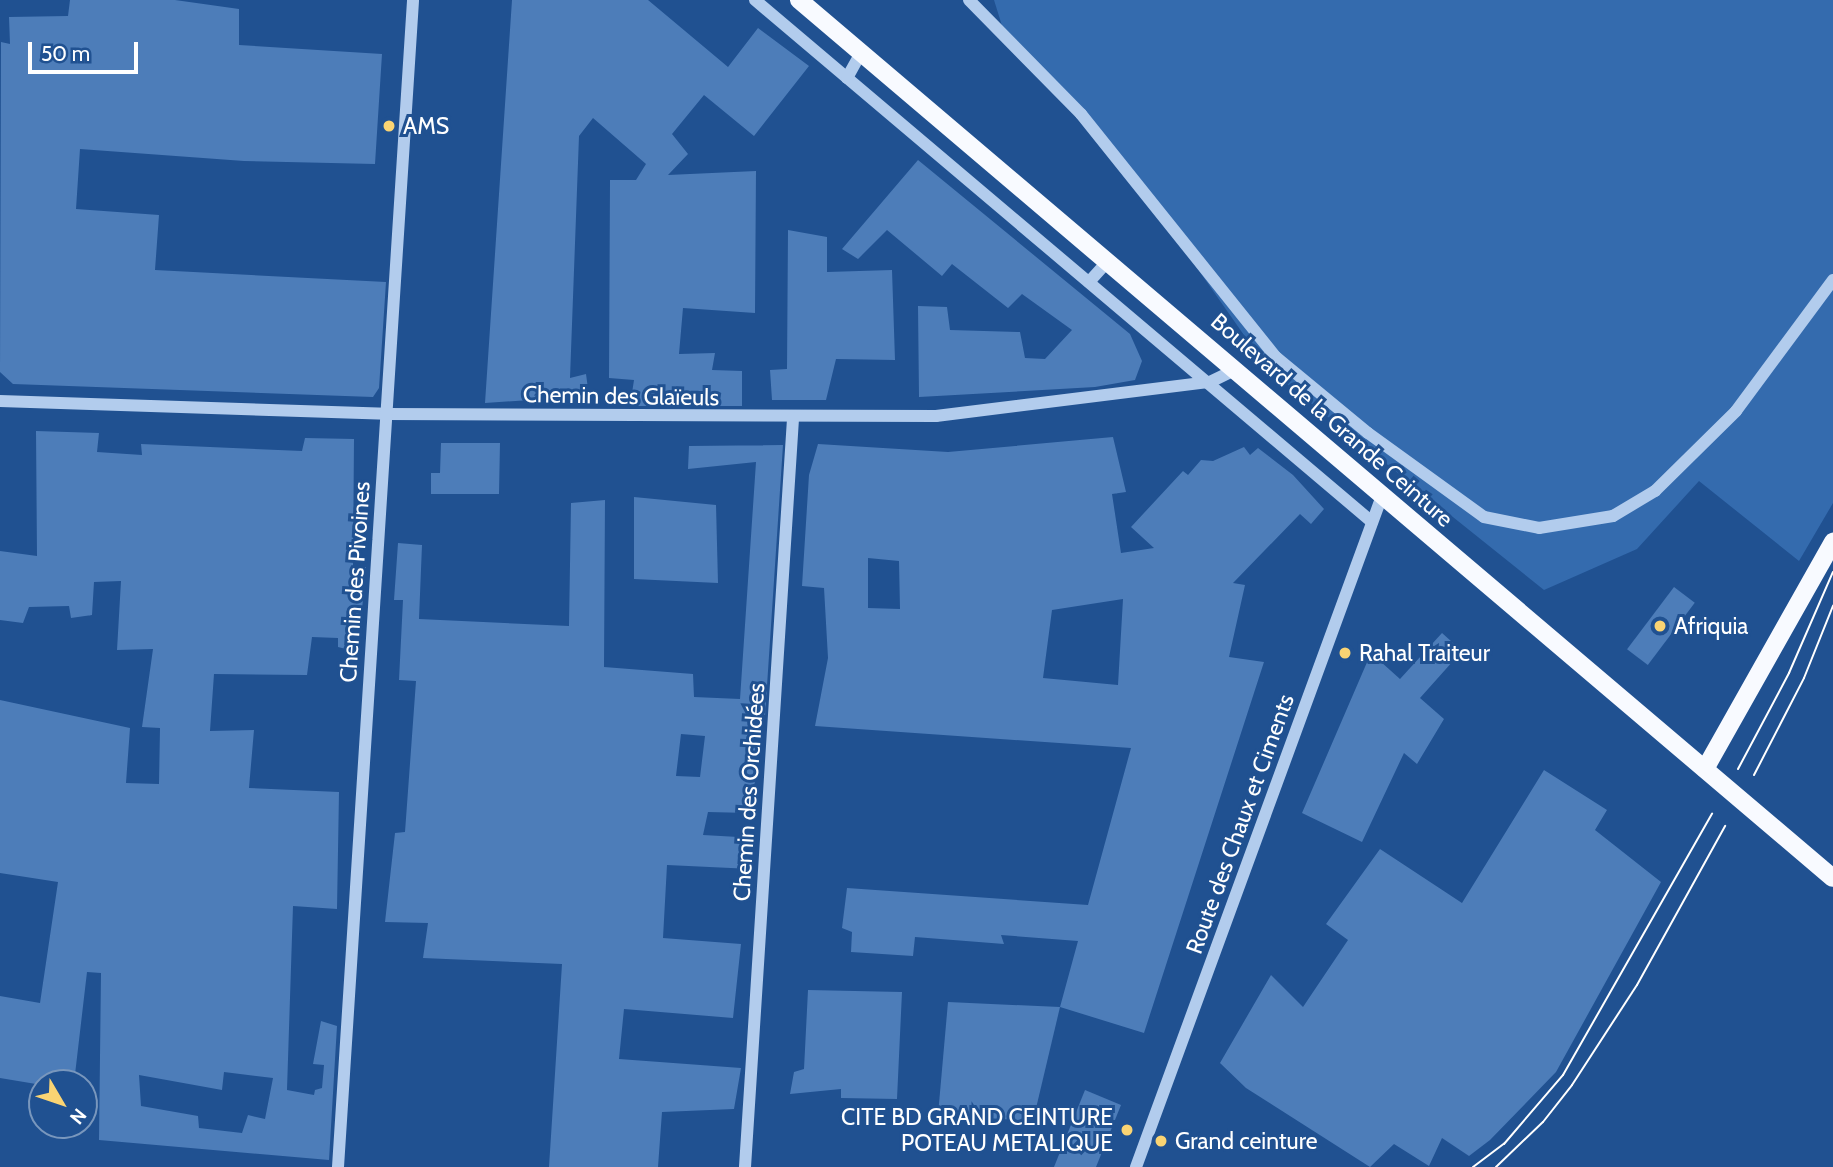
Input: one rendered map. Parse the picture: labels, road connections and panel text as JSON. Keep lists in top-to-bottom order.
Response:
{
  "streets": {
    "main road": ["Boulevard de la Grande Ceinture"],
    "street": [
      "Chemin des Glaïeuls",
      "Chemin des Pivoines",
      "Chemin des Orchidées",
      "Route des Chaux et Ciments"
    ]
  },
  "crossings": [
    ["Chemin des Glaïeuls", "Boulevard de la Grande Ceinture"],
    ["Chemin des Glaïeuls", "Chemin des Pivoines"],
    ["Chemin des Glaïeuls", "Chemin des Orchidées"],
    ["Boulevard de la Grande Ceinture", "Route des Chaux et Ciments"]
  ],
  "places": [
    "AMS",
    "Afriquia",
    "Rahal Traiteur",
    "CITE BD GRAND CEINTURE POTEAU METALIQUE",
    "Grand ceinture"
  ],
  "scale_bar": "50 m",
  "north": "bottom right"
}
